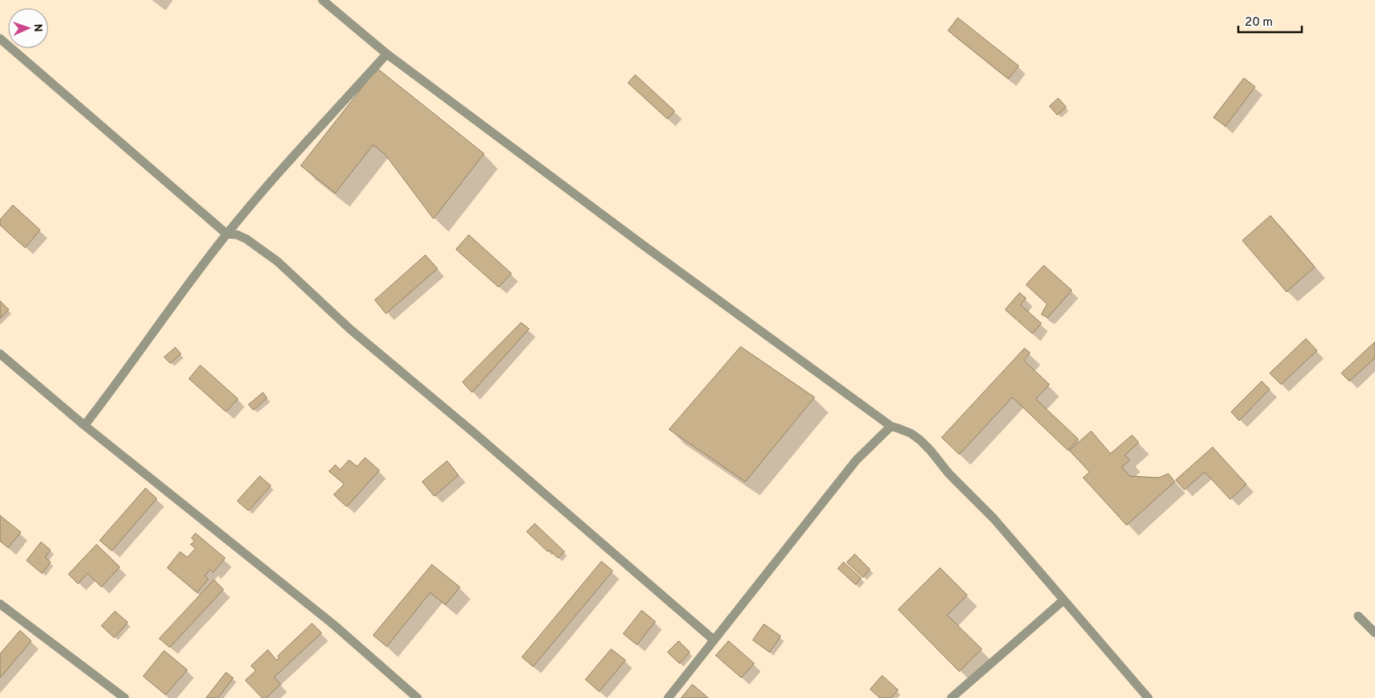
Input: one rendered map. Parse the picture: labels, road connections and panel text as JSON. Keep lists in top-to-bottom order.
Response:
{
  "scale_bar": "20 m",
  "north": "right"
}
